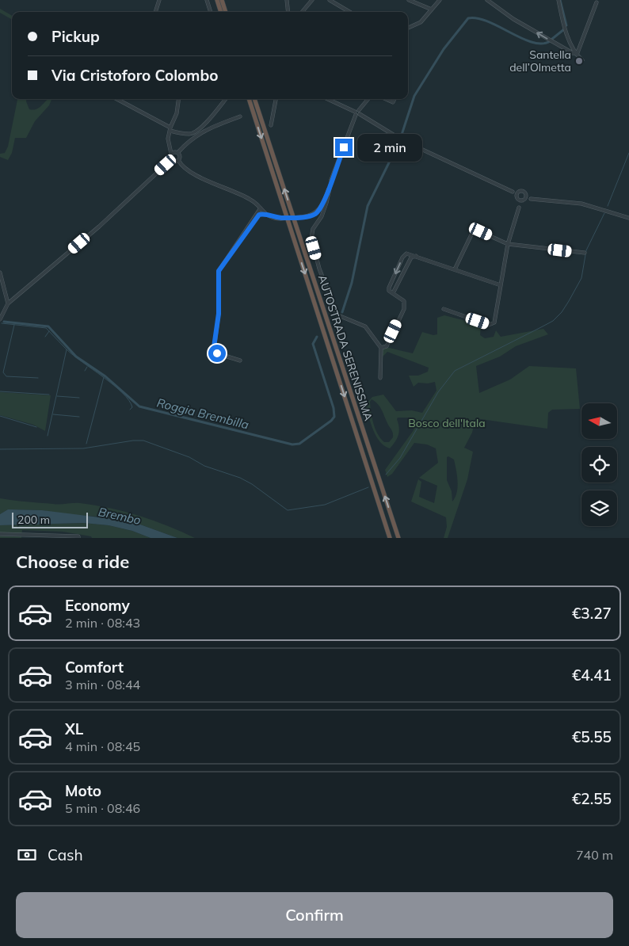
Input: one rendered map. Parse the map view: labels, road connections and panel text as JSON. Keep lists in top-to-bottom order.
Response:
{
  "streets": {
    "highway": ["AUTOSTRADA SERENISSIMA"]
  },
  "water": ["Roggia Brembilla", "Brembo"],
  "parks": ["Bosco dell'Itala"],
  "places": ["Santella dell’Olmetta"],
  "scale_bar": "200 m",
  "north": "left",
  "page": {
    "banner": ["Pickup", "Via Cristoforo Colombo"],
    "bubble": "2 min",
    "scale": "200 m",
    "heading": "Choose a ride",
    "list": [
      {
        "name": "Economy",
        "note": "2 min · 08:43",
        "value": "€3.27"
      },
      {
        "name": "Comfort",
        "note": "3 min · 08:44",
        "value": "€4.41"
      },
      {
        "name": "XL",
        "note": "4 min · 08:45",
        "value": "€5.55"
      },
      {
        "name": "Moto",
        "note": "5 min · 08:46",
        "value": "€2.55"
      }
    ],
    "pay": ["Cash", "740 m"],
    "buttons": "Confirm"
  }
}
